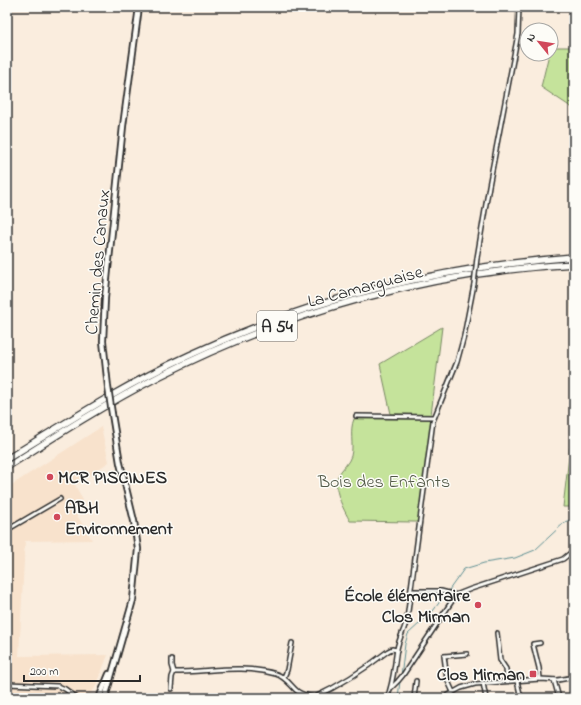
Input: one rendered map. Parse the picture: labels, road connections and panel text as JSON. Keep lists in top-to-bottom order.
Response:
{
  "streets": {
    "highway": ["La Camarguaise", "A 54"],
    "main road": ["Chemin des Canaux"]
  },
  "parks": ["Bois des Enfants"],
  "places": {
    "other": ["MCR PISCINES", "ABH Environnement", "École élémentaire Clos Mirman"],
    "transit": ["Clos Mirman"]
  },
  "scale_bar": "200 m",
  "north": "top left"
}
